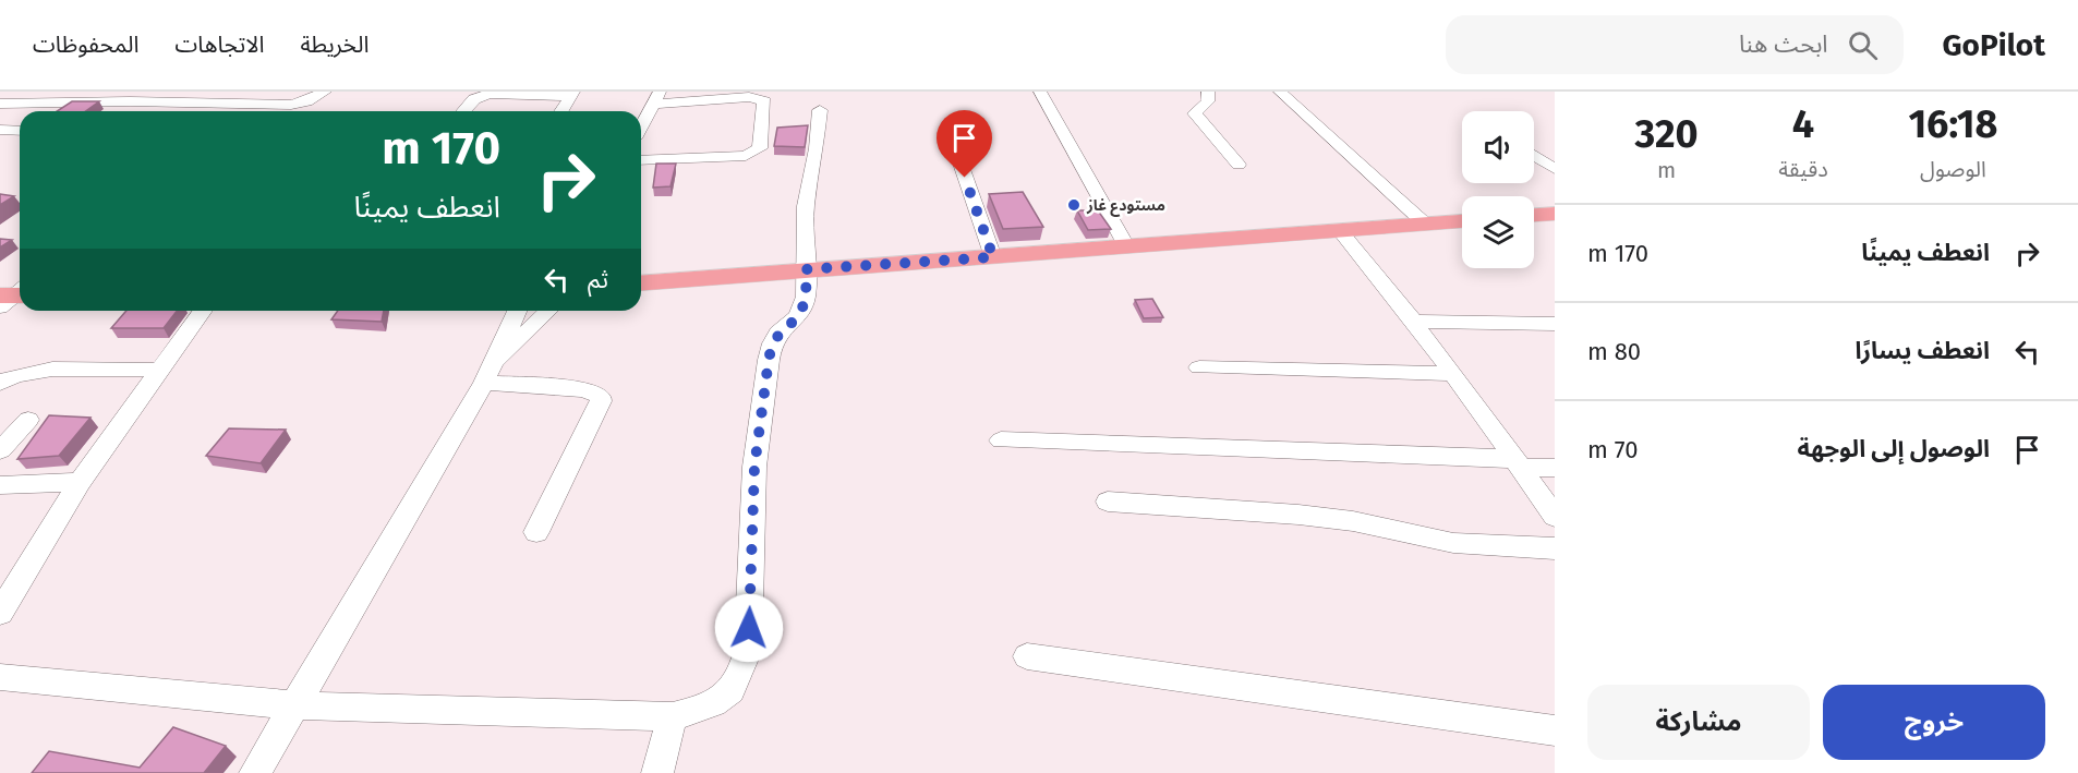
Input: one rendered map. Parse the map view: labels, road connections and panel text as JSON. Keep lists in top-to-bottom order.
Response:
{
  "places": ["مستودع غاز"],
  "page": {
    "header": "GoPilot",
    "search": "ابحث هنا",
    "nav": ["الخريطة", "الاتجاهات", "المحفوظات"],
    "eta": [
      "16:18",
      "الوصول",
      "4",
      "دقيقة",
      "320",
      "m"
    ],
    "turn": ["170 m", "انعطف يمينًا"],
    "list": [
      {
        "name": "انعطف يمينًا",
        "value": "170 m"
      },
      {
        "name": "انعطف يسارًا",
        "value": "80 m"
      },
      {
        "name": "الوصول إلى الوجهة",
        "value": "70 m"
      }
    ],
    "then": "ثم",
    "buttons": ["خروج", "مشاركة"]
  }
}
